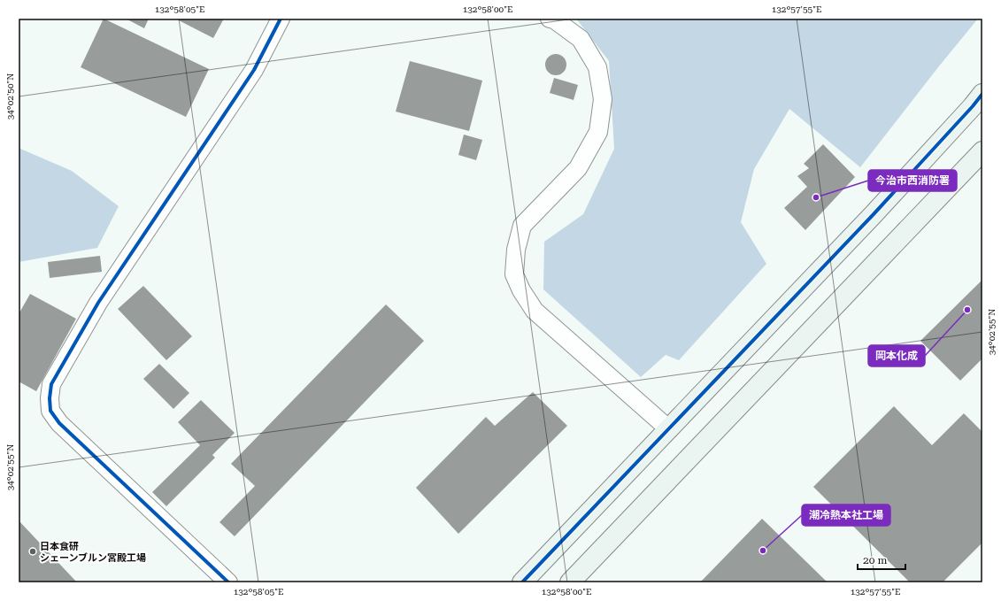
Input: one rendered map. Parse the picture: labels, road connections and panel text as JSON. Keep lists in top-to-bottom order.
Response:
{
  "places": [
    "今治市西消防署",
    "岡本化成",
    "潮冷熱本社工場",
    "日本食研 シェーンブルン宮殿工場"
  ],
  "scale_bar": "20 m",
  "coordinates": [
    "132°58'05\"E",
    "132°58'00\"E",
    "132°57'55\"E",
    "34°02'50\"N",
    "34°02'55\"N"
  ]
}
